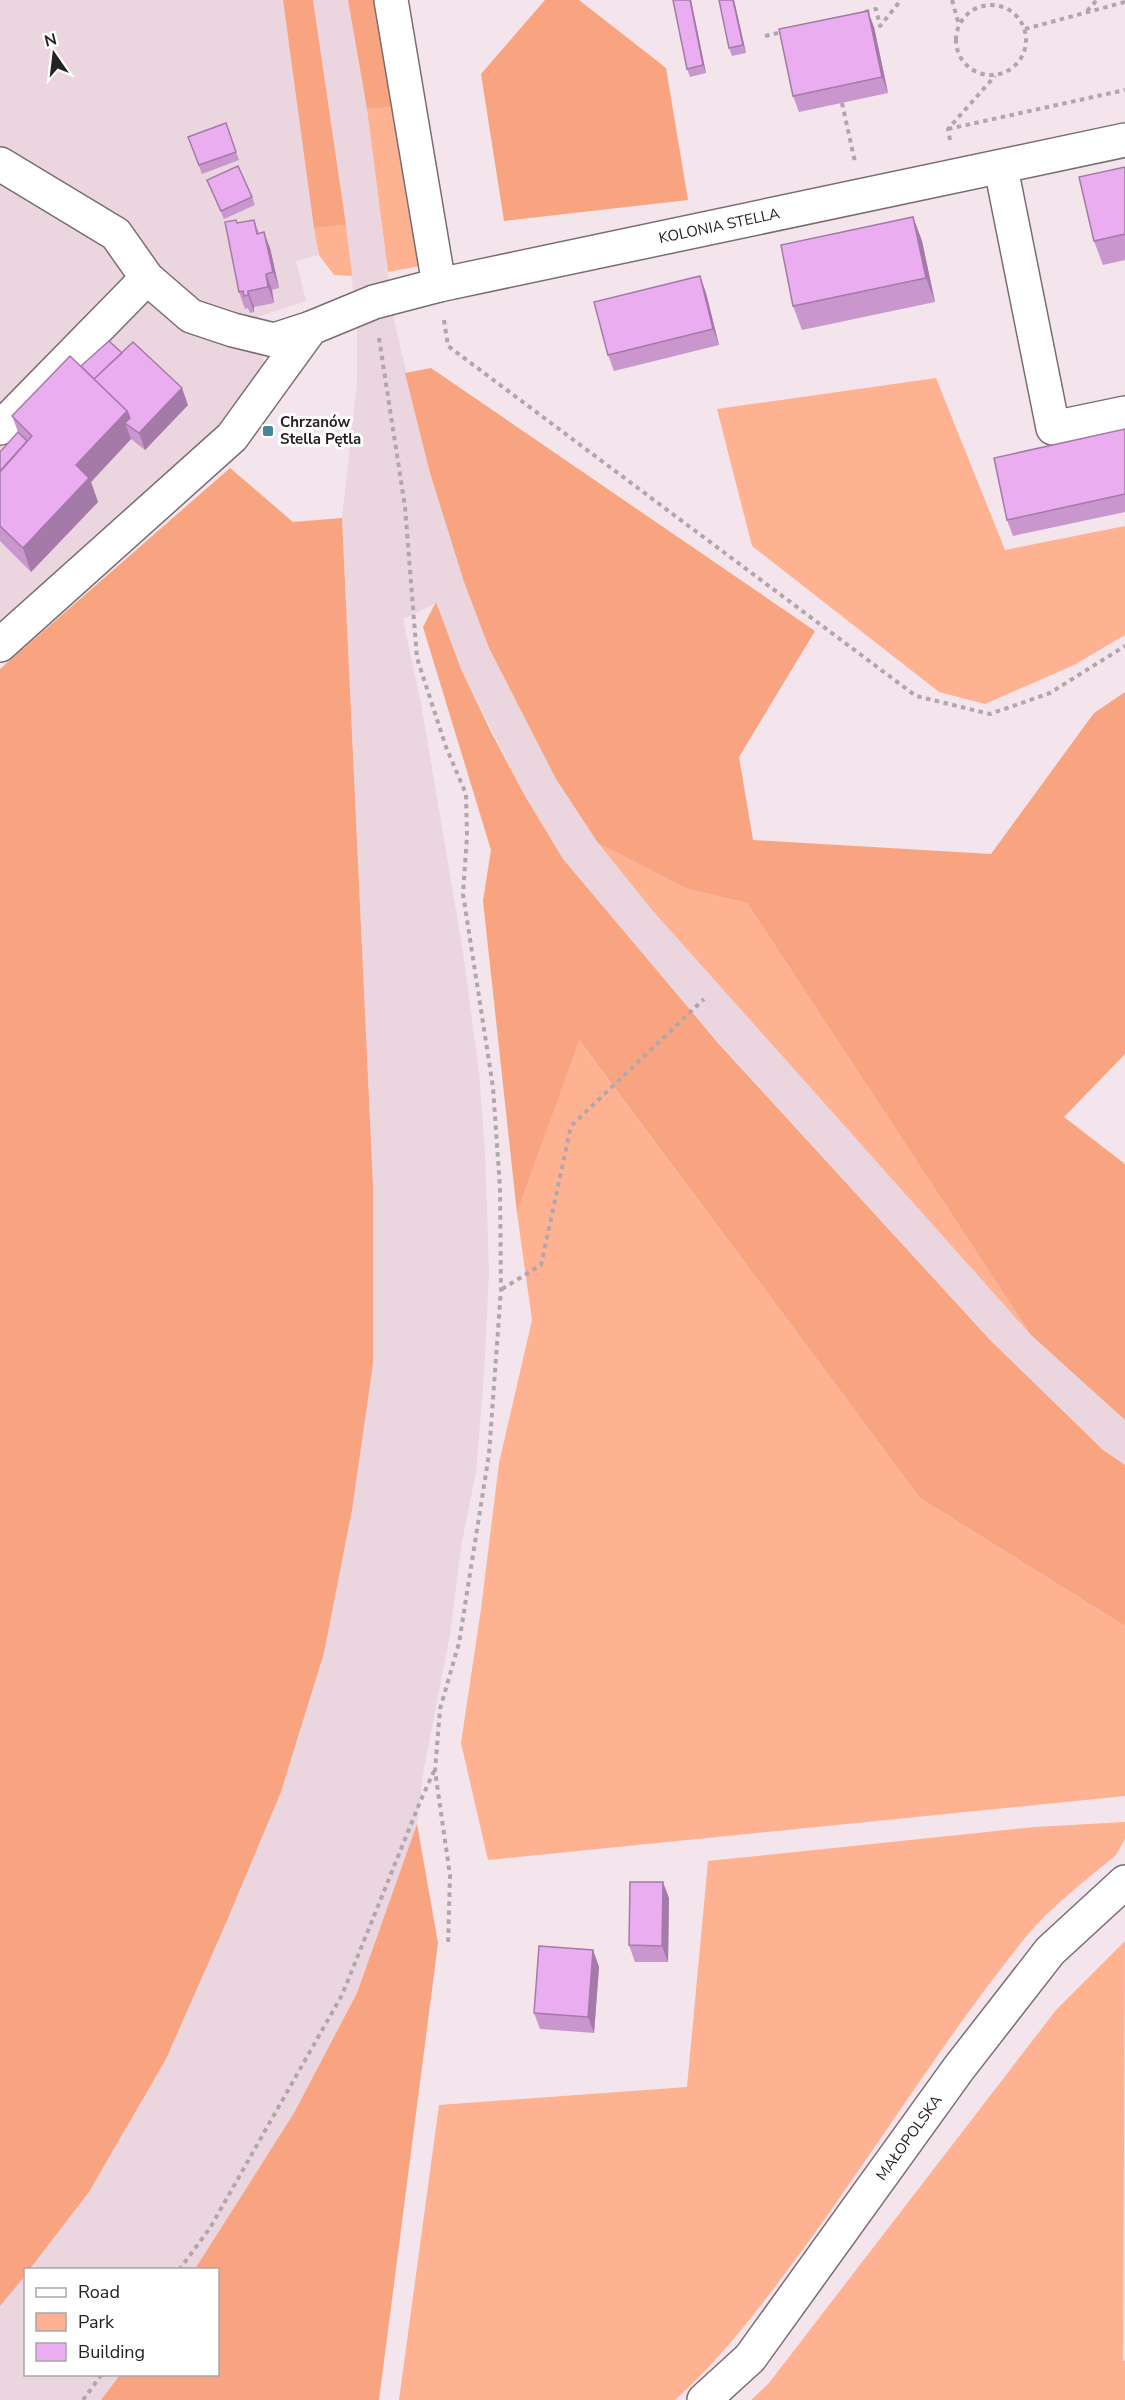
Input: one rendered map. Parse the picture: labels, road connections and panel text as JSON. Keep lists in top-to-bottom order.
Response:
{
  "streets": {
    "street": ["KOLONIA STELLA", "MAŁOPOLSKA"]
  },
  "places": {
    "transit": ["Chrzanów Stella Pętla"]
  },
  "legend": ["Road", "Park", "Building"],
  "north": "top"
}
